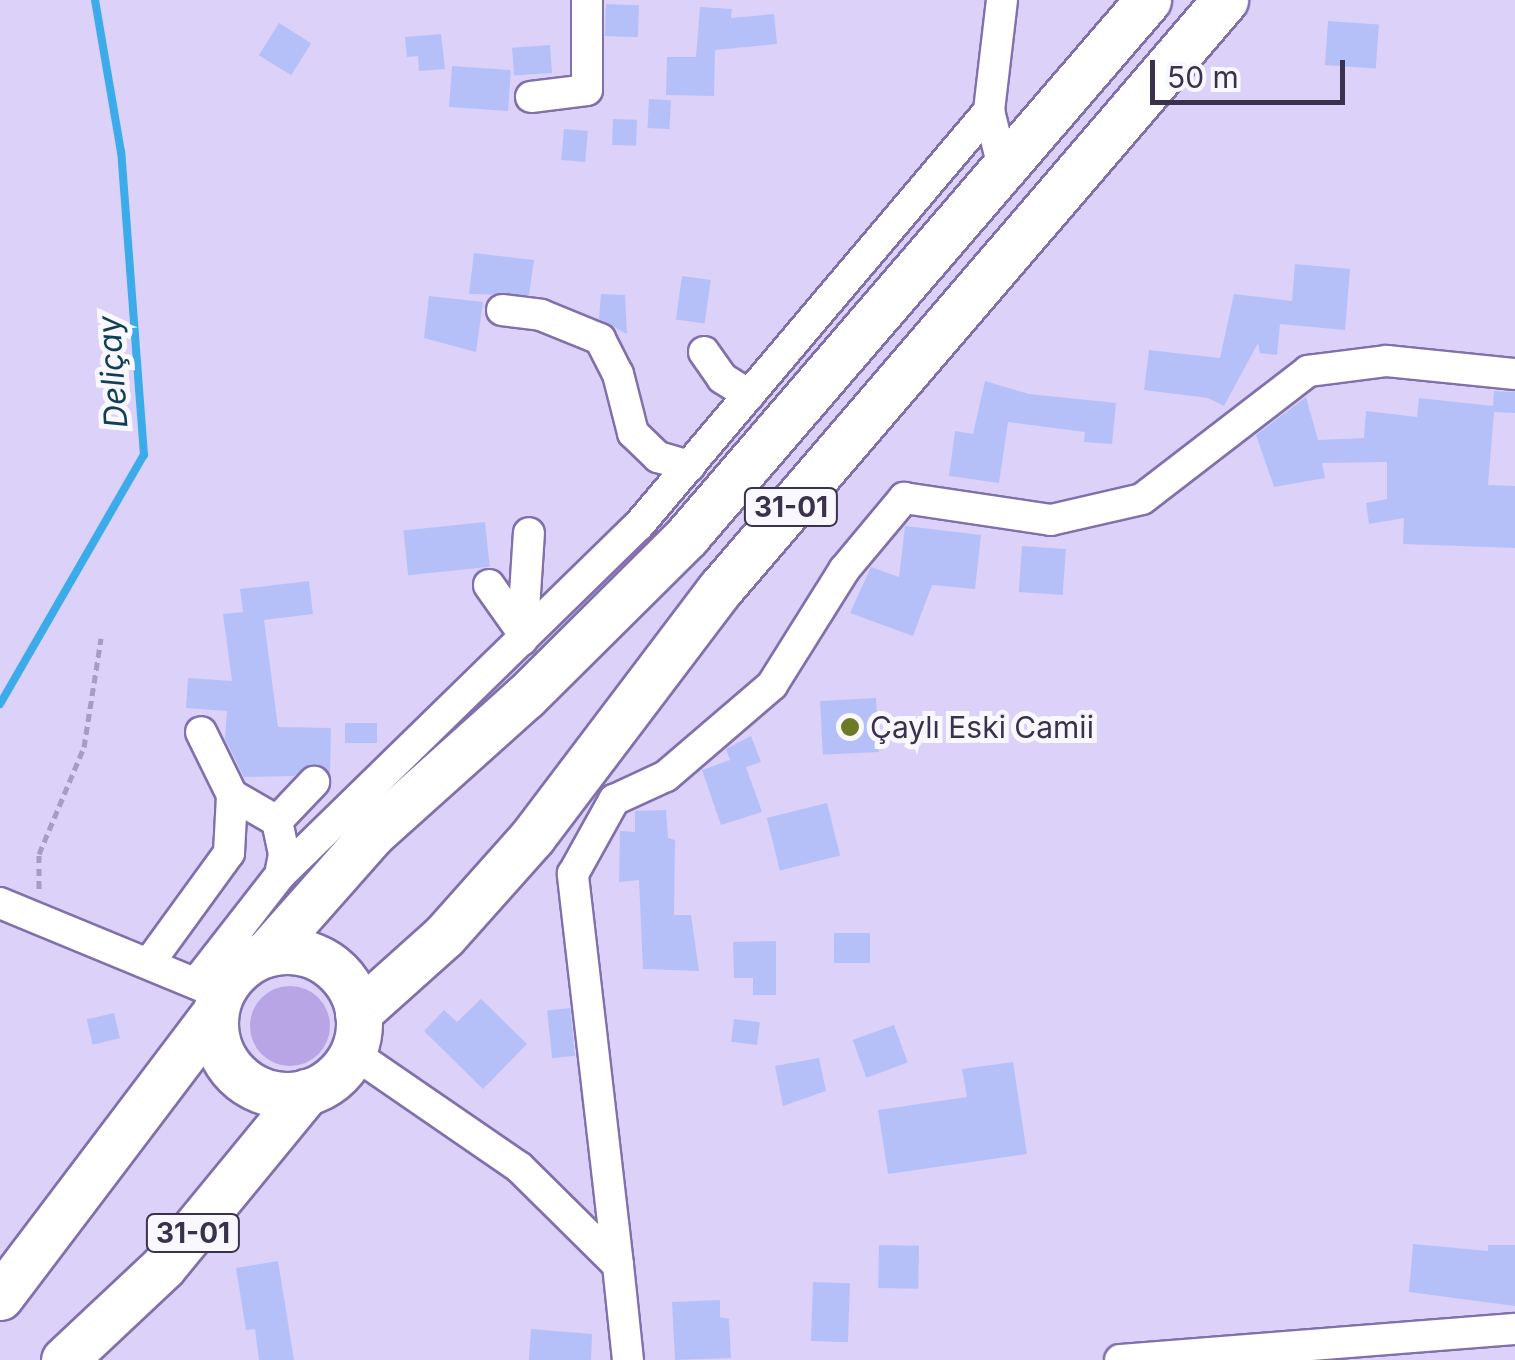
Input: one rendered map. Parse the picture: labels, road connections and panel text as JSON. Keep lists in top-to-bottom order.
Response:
{
  "streets": {
    "highway": ["31-01"]
  },
  "water": ["Deliçay"],
  "places": ["Çaylı Eski Camii"],
  "scale_bar": "50 m"
}
